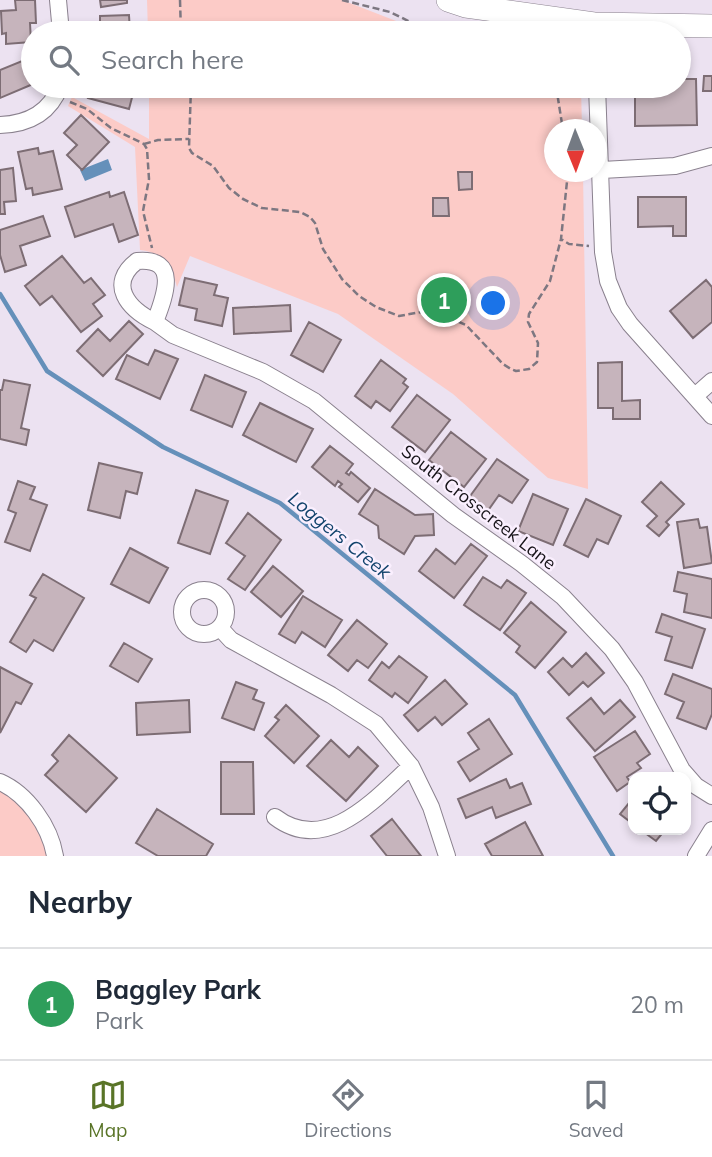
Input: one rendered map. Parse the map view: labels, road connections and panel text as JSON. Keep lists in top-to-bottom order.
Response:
{
  "streets": {
    "street": ["South Crosscreek Lane"]
  },
  "water": ["Loggers Creek"],
  "north": "bottom",
  "page": {
    "search": "Search here",
    "pins": "1",
    "heading": "Nearby",
    "list": [
      {
        "mark": "1",
        "name": "Baggley Park",
        "note": "Park",
        "value": "20 m"
      }
    ],
    "nav": ["Map", "Directions", "Saved"]
  }
}
